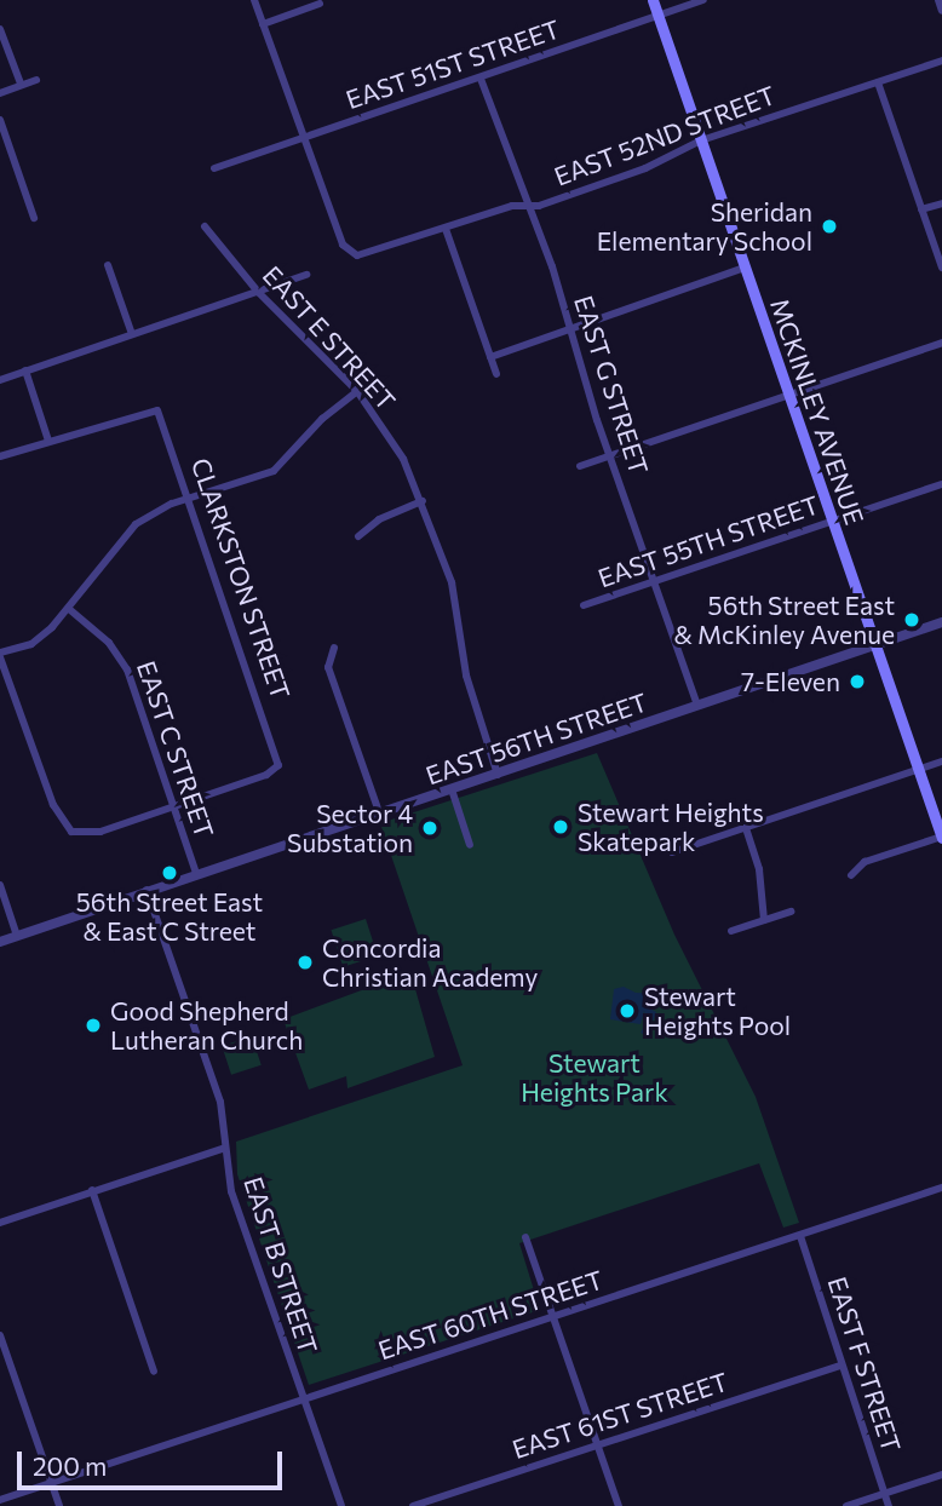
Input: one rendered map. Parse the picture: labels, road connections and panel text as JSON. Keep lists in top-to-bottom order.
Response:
{
  "streets": {
    "main road": ["MCKINLEY AVENUE"],
    "street": [
      "EAST 51ST STREET",
      "EAST 52ND STREET",
      "EAST E STREET",
      "EAST G STREET",
      "EAST 55TH STREET",
      "CLARKSTON STREET",
      "EAST 56TH STREET",
      "EAST C STREET",
      "EAST B STREET",
      "EAST 60TH STREET",
      "EAST F STREET",
      "EAST 61ST STREET"
    ]
  },
  "crossings": [
    ["EAST 51ST STREET", "EAST 52ND STREET"],
    ["EAST 51ST STREET", "EAST G STREET"],
    ["EAST 51ST STREET", "MCKINLEY AVENUE"],
    ["EAST 52ND STREET", "EAST G STREET"],
    ["EAST 52ND STREET", "MCKINLEY AVENUE"],
    ["EAST E STREET", "EAST 56TH STREET"],
    ["EAST G STREET", "EAST 55TH STREET"],
    ["EAST G STREET", "EAST 56TH STREET"],
    ["MCKINLEY AVENUE", "EAST 55TH STREET"],
    ["MCKINLEY AVENUE", "EAST 56TH STREET"],
    ["CLARKSTON STREET", "EAST C STREET"],
    ["EAST 56TH STREET", "EAST C STREET"],
    ["EAST 56TH STREET", "EAST B STREET"],
    ["EAST B STREET", "EAST 60TH STREET"],
    ["EAST 60TH STREET", "EAST F STREET"],
    ["EAST F STREET", "EAST 61ST STREET"]
  ],
  "parks": ["Stewart Heights Park"],
  "places": [
    "Sheridan Elementary School",
    "56th Street East & McKinley Avenue",
    "7-Eleven",
    "Stewart Heights Skatepark",
    "Sector 4 Substation",
    "56th Street East & East C Street",
    "Concordia Christian Academy",
    "Stewart Heights Pool",
    "Good Shepherd Lutheran Church"
  ],
  "scale_bar": "200 m"
}
